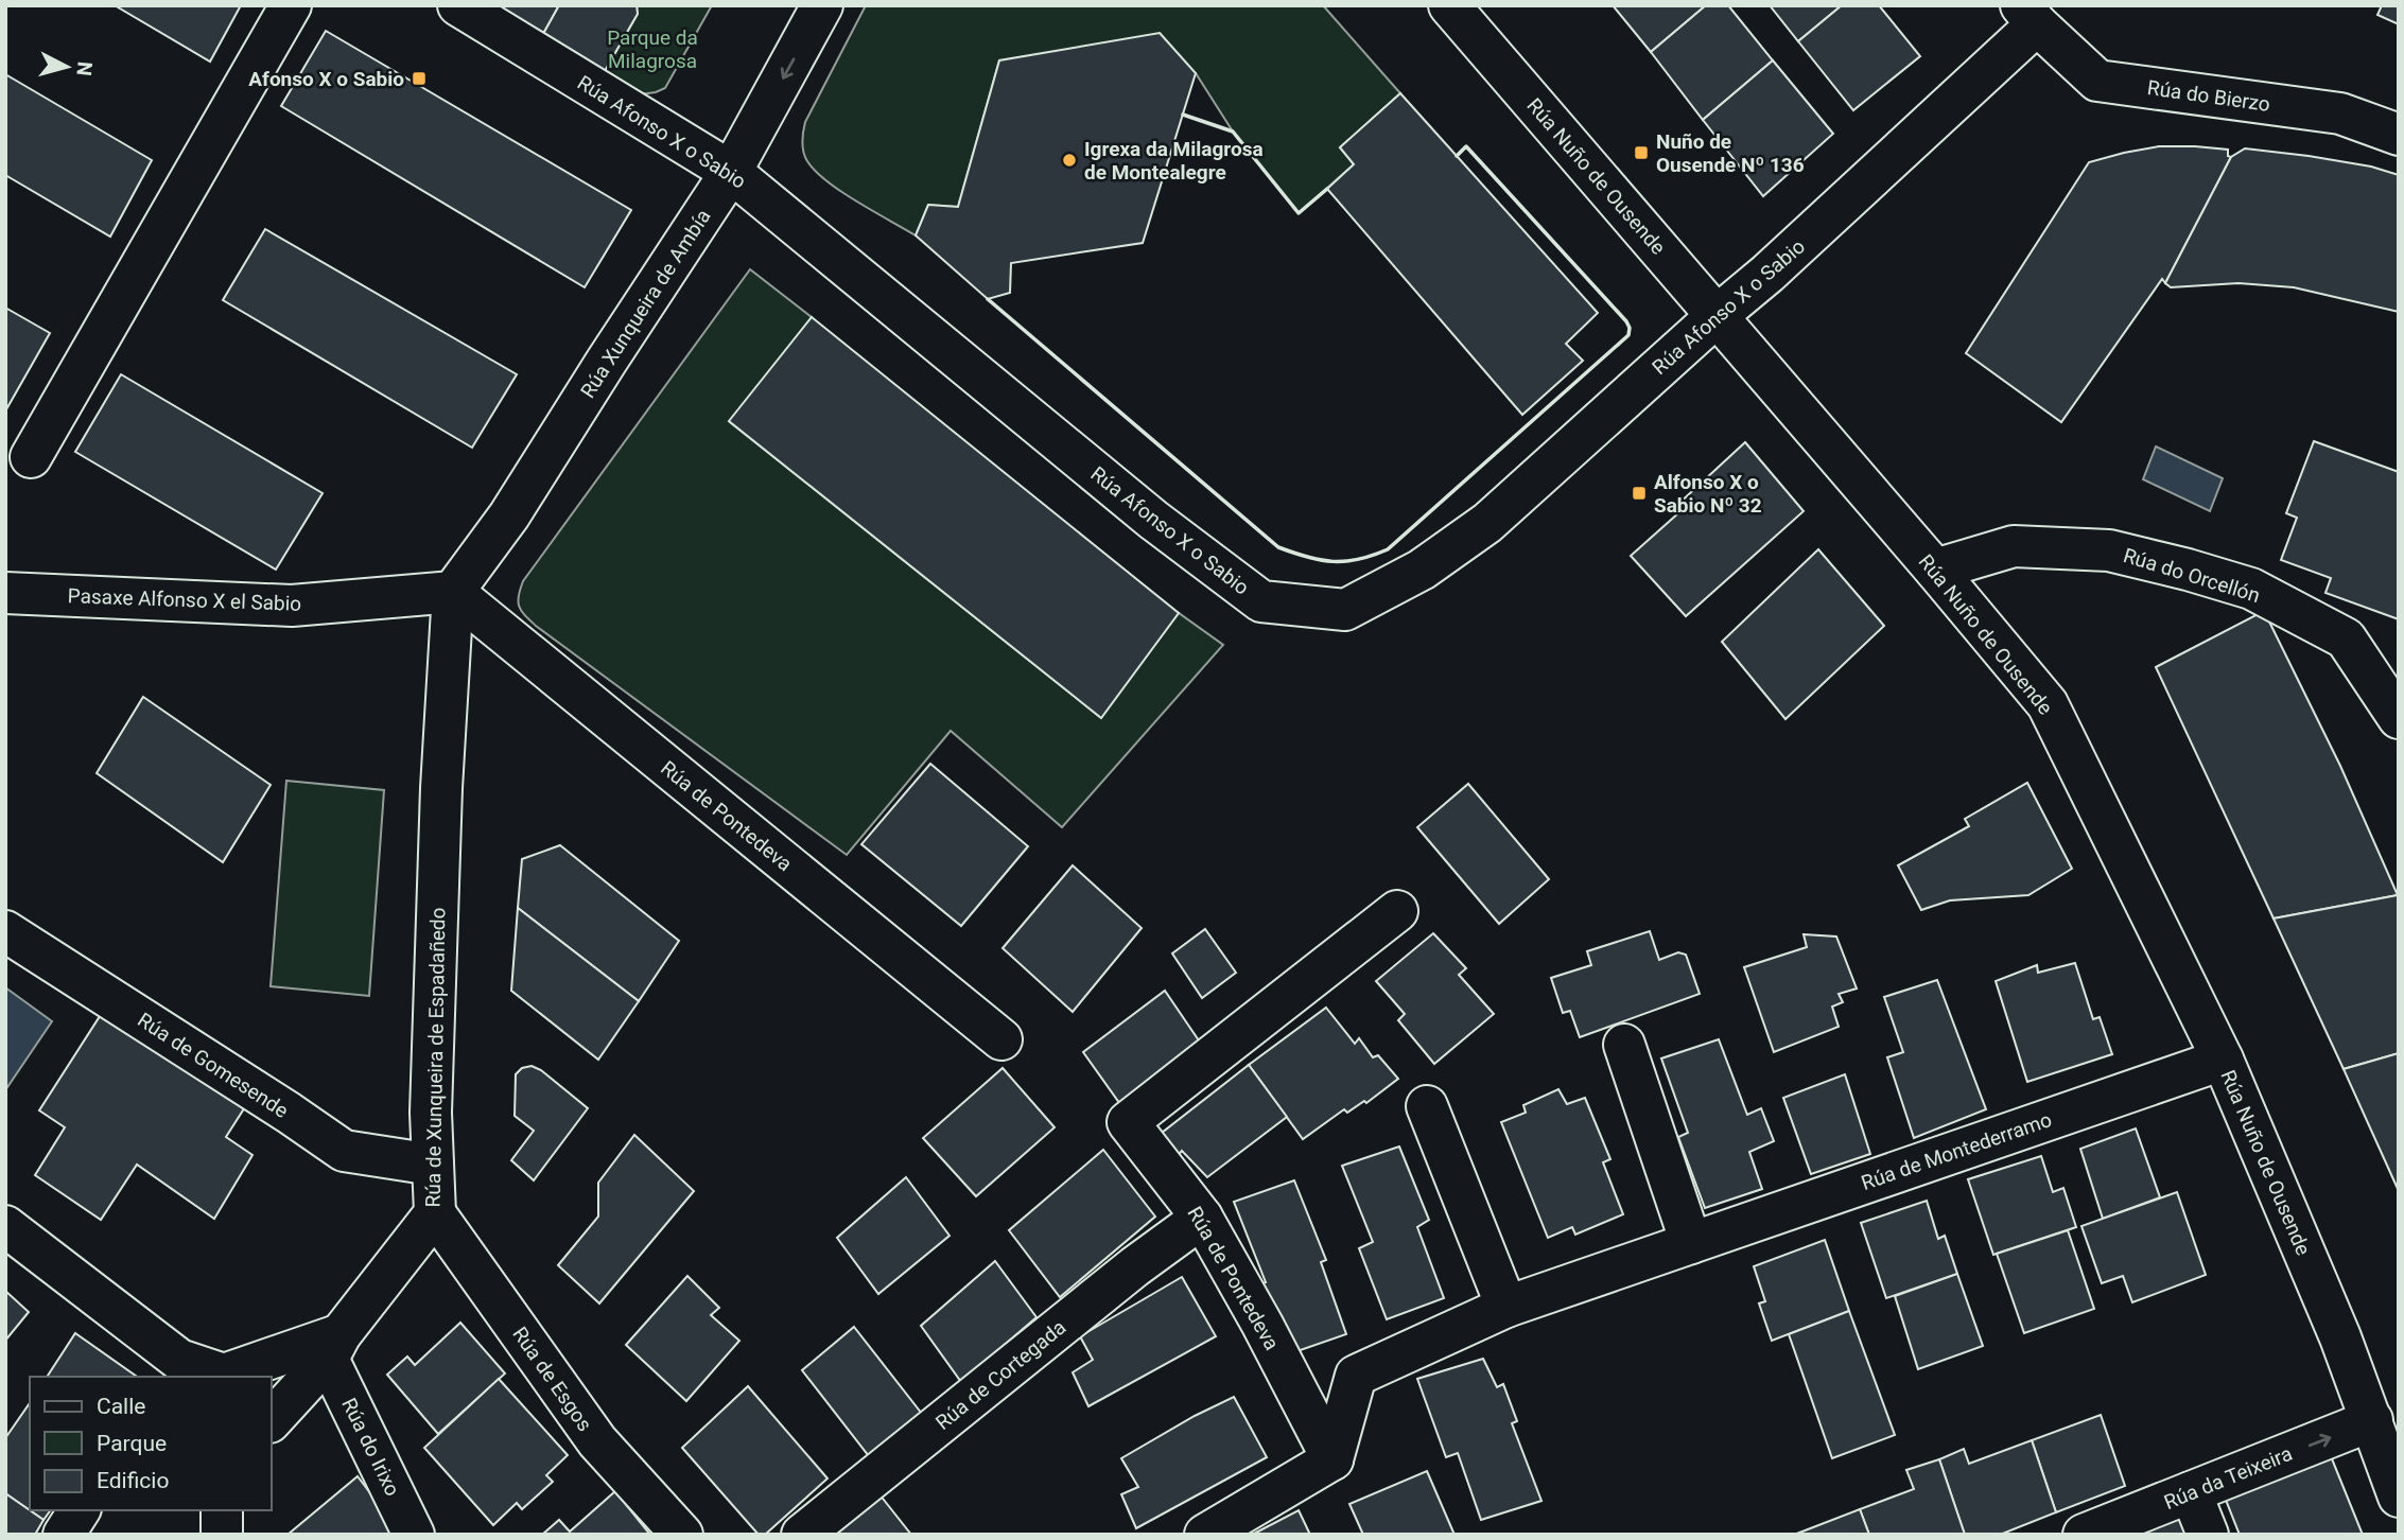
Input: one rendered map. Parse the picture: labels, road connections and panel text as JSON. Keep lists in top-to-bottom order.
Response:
{
  "streets": {
    "street": [
      "Rúa do Bierzo",
      "Rúa Afonso X o Sabio",
      "Rúa Nuño de Ousende",
      "Rúa Xunqueira de Ambía",
      "Rúa do Orcellón",
      "Pasaxe Alfonso X el Sabio",
      "Rúa de Pontedeva",
      "Rúa de Xunqueira de Espadañedo",
      "Rúa de Gomesende",
      "Rúa de Montederramo",
      "Rúa de Cortegada",
      "Rúa de Esgos",
      "Rúa do Irixo",
      "Rúa da Teixeira"
    ]
  },
  "crossings": [
    ["Rúa do Bierzo", "Rúa Afonso X o Sabio"],
    ["Rúa Afonso X o Sabio", "Rúa Nuño de Ousende"],
    ["Rúa Afonso X o Sabio", "Rúa Xunqueira de Ambía"],
    ["Rúa Nuño de Ousende", "Rúa do Orcellón"],
    ["Rúa Nuño de Ousende", "Rúa de Montederramo"],
    ["Rúa Nuño de Ousende", "Rúa da Teixeira"],
    ["Rúa Xunqueira de Ambía", "Pasaxe Alfonso X el Sabio"],
    ["Rúa Xunqueira de Ambía", "Rúa de Pontedeva"],
    ["Rúa Xunqueira de Ambía", "Rúa de Xunqueira de Espadañedo"],
    ["Pasaxe Alfonso X el Sabio", "Rúa de Pontedeva"],
    ["Pasaxe Alfonso X el Sabio", "Rúa de Xunqueira de Espadañedo"],
    ["Rúa de Pontedeva", "Rúa de Xunqueira de Espadañedo"],
    ["Rúa de Pontedeva", "Rúa de Montederramo"],
    ["Rúa de Pontedeva", "Rúa de Cortegada"],
    ["Rúa de Xunqueira de Espadañedo", "Rúa de Gomesende"],
    ["Rúa de Xunqueira de Espadañedo", "Rúa de Esgos"],
    ["Rúa de Xunqueira de Espadañedo", "Rúa do Irixo"]
  ],
  "one_way": ["Rúa da Teixeira"],
  "parks": ["Parque da Milagrosa"],
  "places": {
    "transit": ["Afonso X o Sabio", "Nuño de Ousende Nº 136", "Alfonso X o Sabio Nº 32"],
    "other": ["Igrexa da Milagrosa de Montealegre"]
  },
  "legend": ["Calle", "Parque", "Edificio"],
  "north": "right"
}
